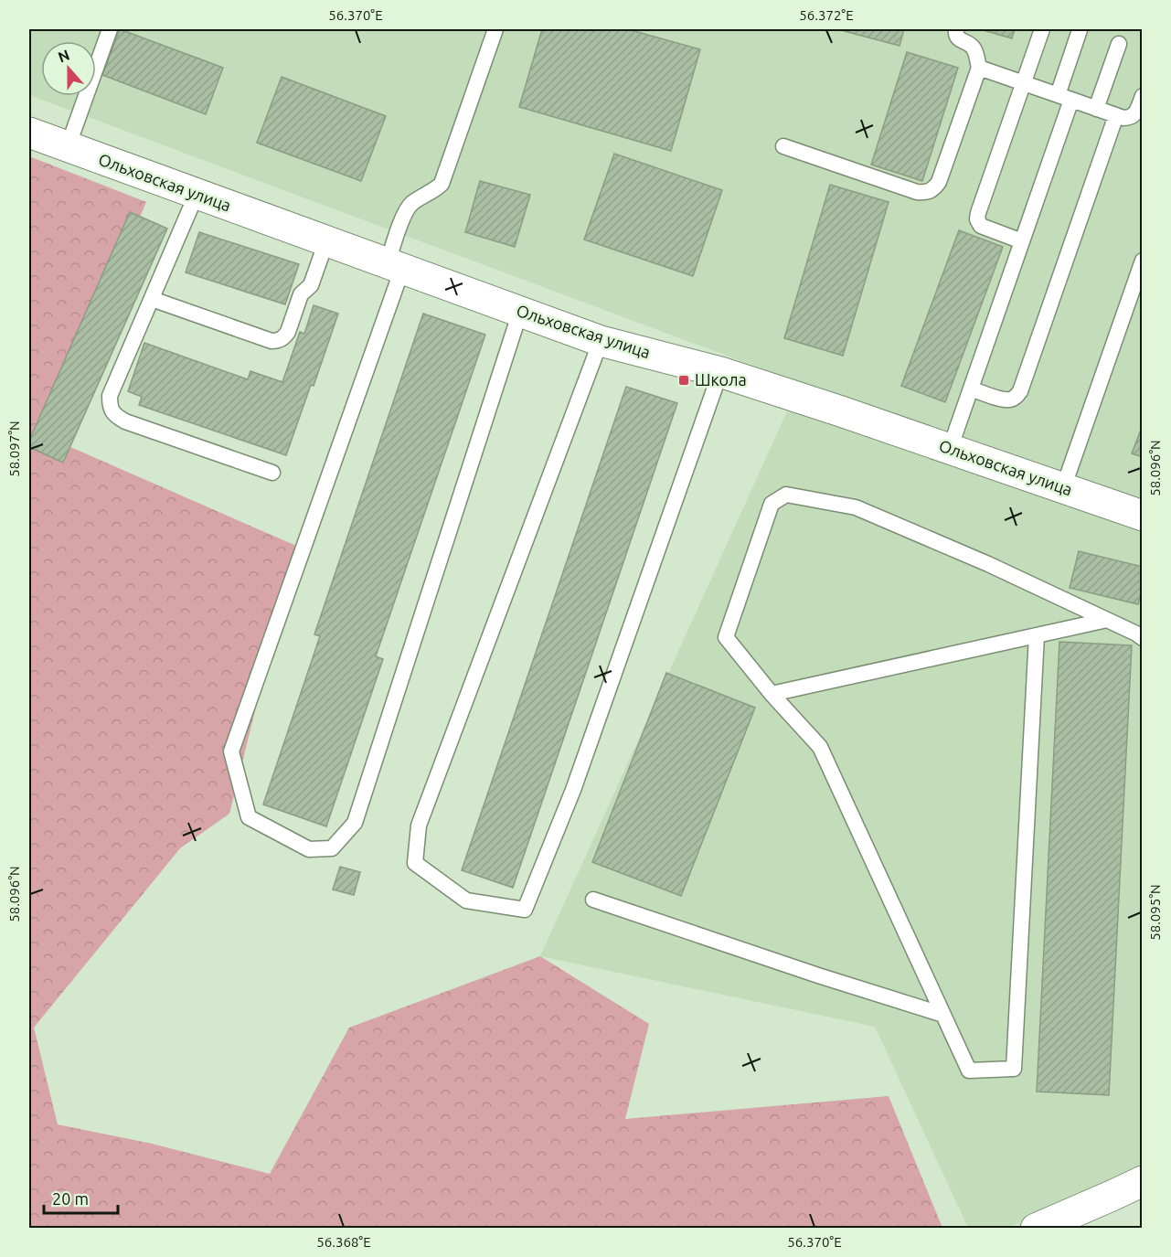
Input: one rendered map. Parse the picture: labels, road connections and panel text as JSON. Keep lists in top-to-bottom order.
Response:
{
  "streets": {
    "street": ["Ольховская улица"]
  },
  "places": {
    "transit": ["Школа"]
  },
  "scale_bar": "20 m",
  "north": "top",
  "coordinates": [
    "56.370°E",
    "56.372°E",
    "58.097°N",
    "58.096°N",
    "58.095°N",
    "56.368°E"
  ]
}
